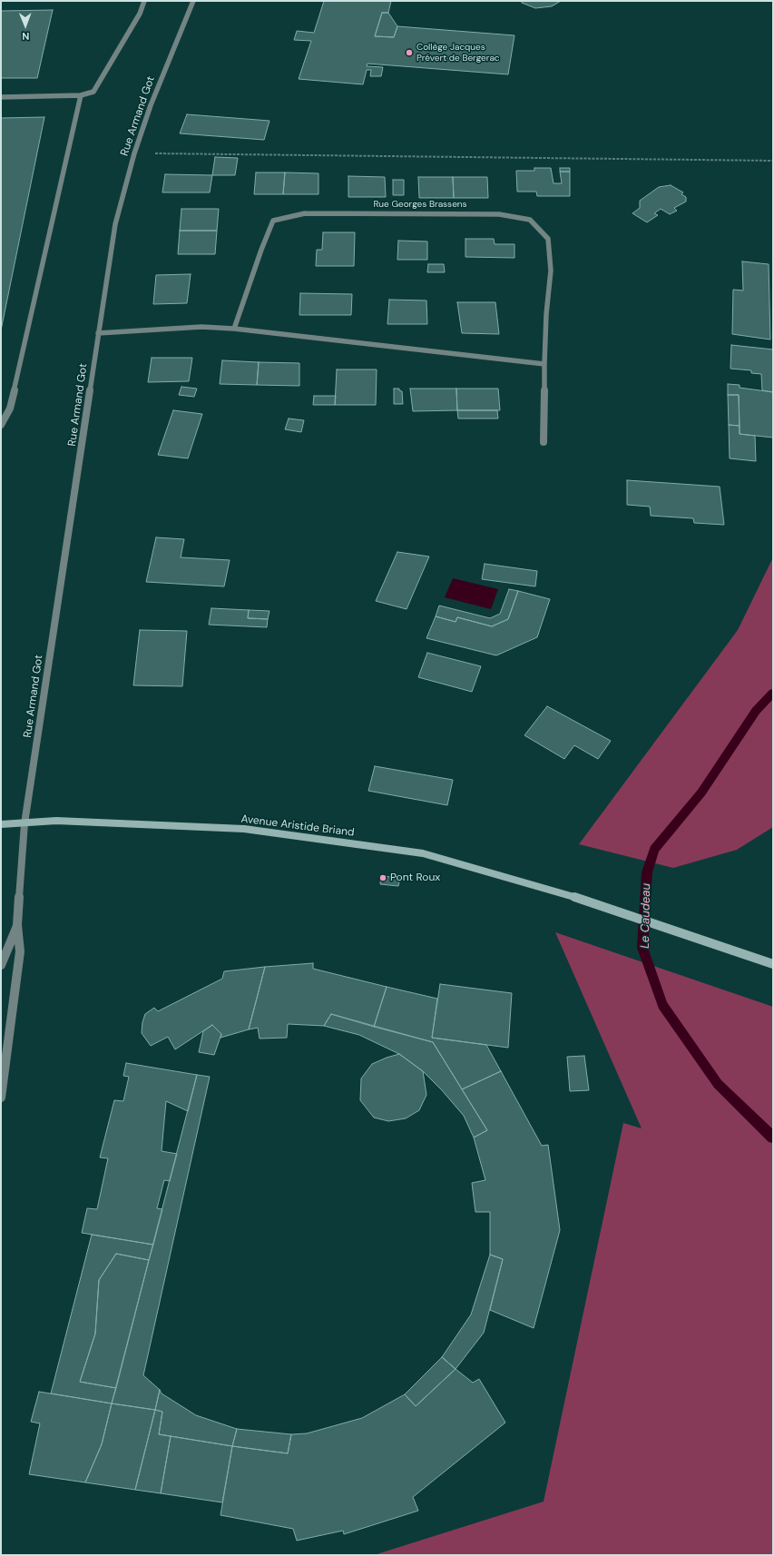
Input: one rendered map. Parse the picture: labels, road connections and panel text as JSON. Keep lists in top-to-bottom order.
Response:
{
  "streets": {
    "main road": ["Avenue Aristide Briand"],
    "street": ["Rue Armand Got", "Rue Georges Brassens"]
  },
  "crossings": [
    ["Rue Armand Got", "Avenue Aristide Briand"]
  ],
  "water": ["Le Caudeau"],
  "places": ["Collège Jacques Prévert de Bergerac", "Pont Roux"],
  "north": "bottom"
}
